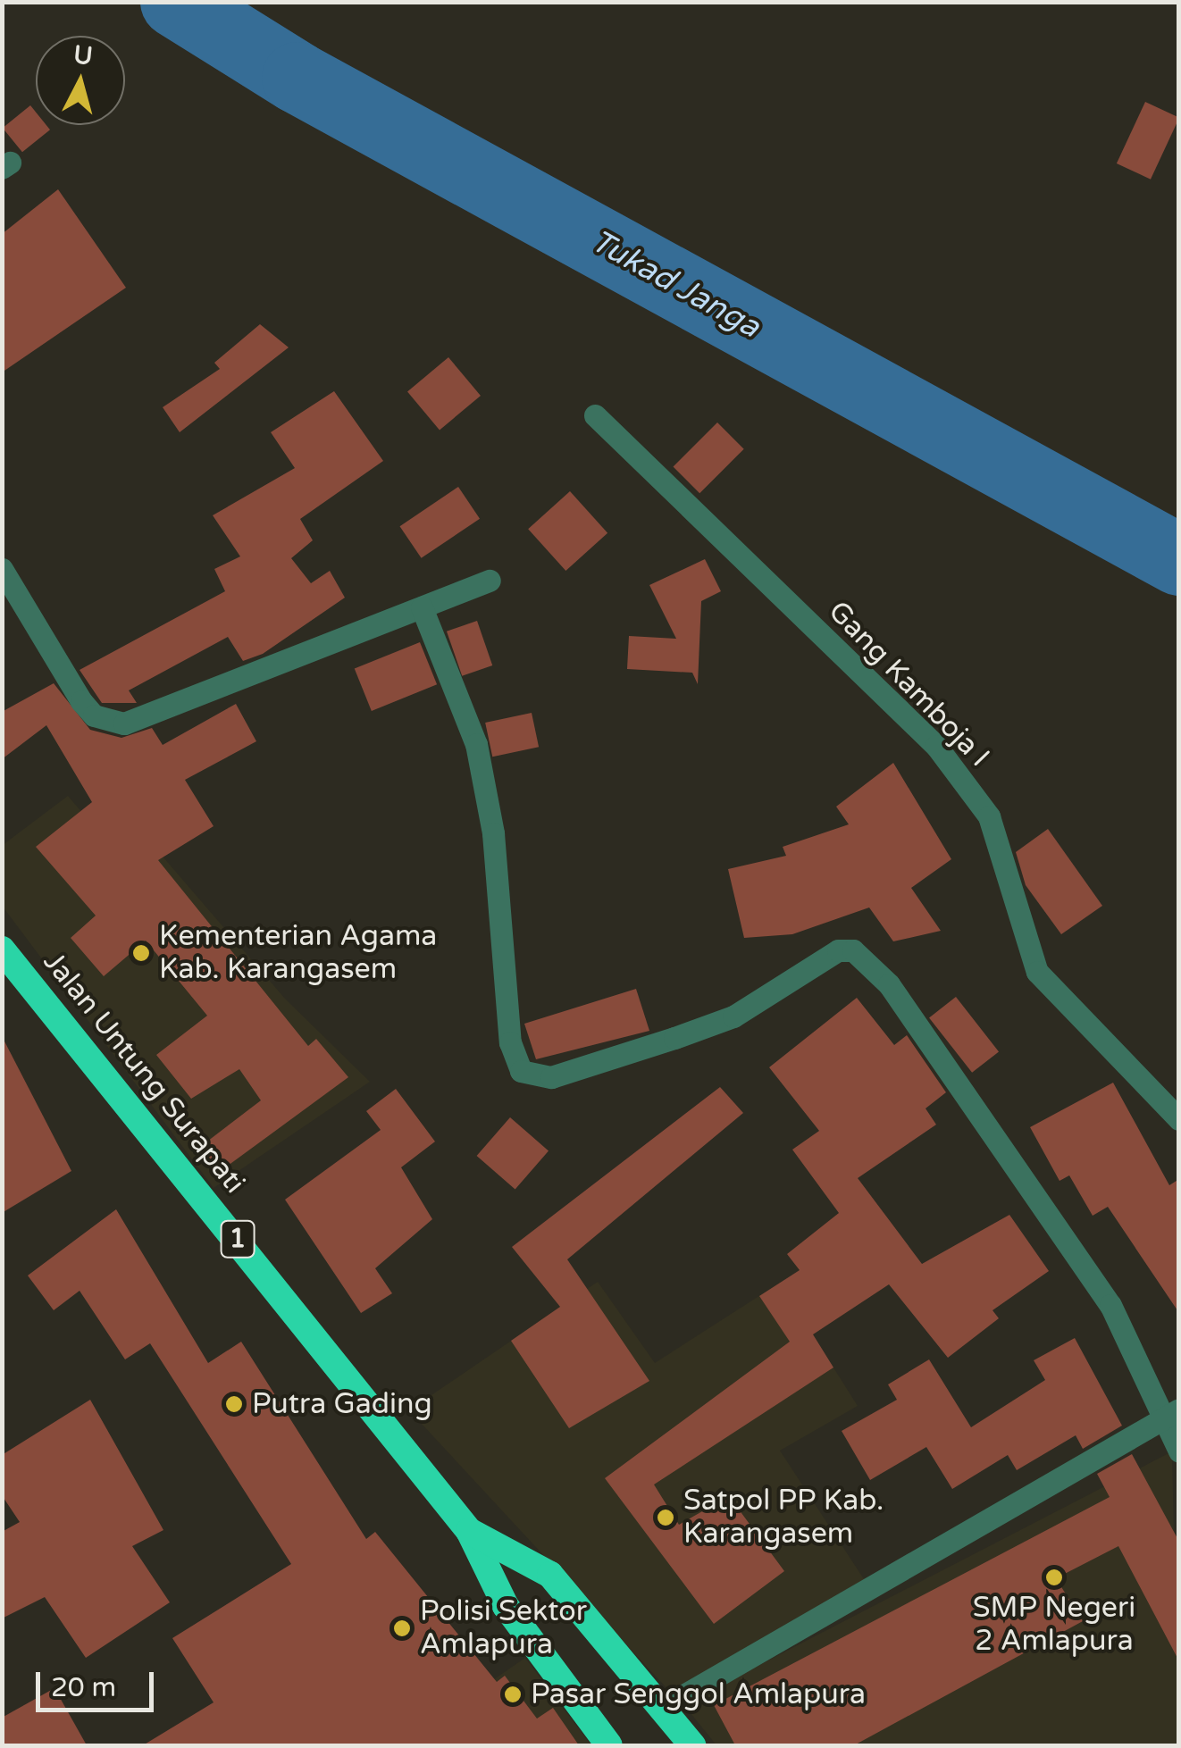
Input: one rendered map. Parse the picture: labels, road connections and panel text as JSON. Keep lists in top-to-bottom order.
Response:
{
  "streets": {
    "highway": ["Jalan Untung Surapati", "1"],
    "street": ["Gang Kamboja I"]
  },
  "water": ["Tukad Janga"],
  "places": [
    "Kementerian Agama Kab. Karangasem",
    "Putra Gading",
    "Satpol PP Kab. Karangasem",
    "SMP Negeri 2 Amlapura",
    "Polisi Sektor Amlapura",
    "Pasar Senggol Amlapura"
  ],
  "scale_bar": "20 m",
  "north": "top"
}
